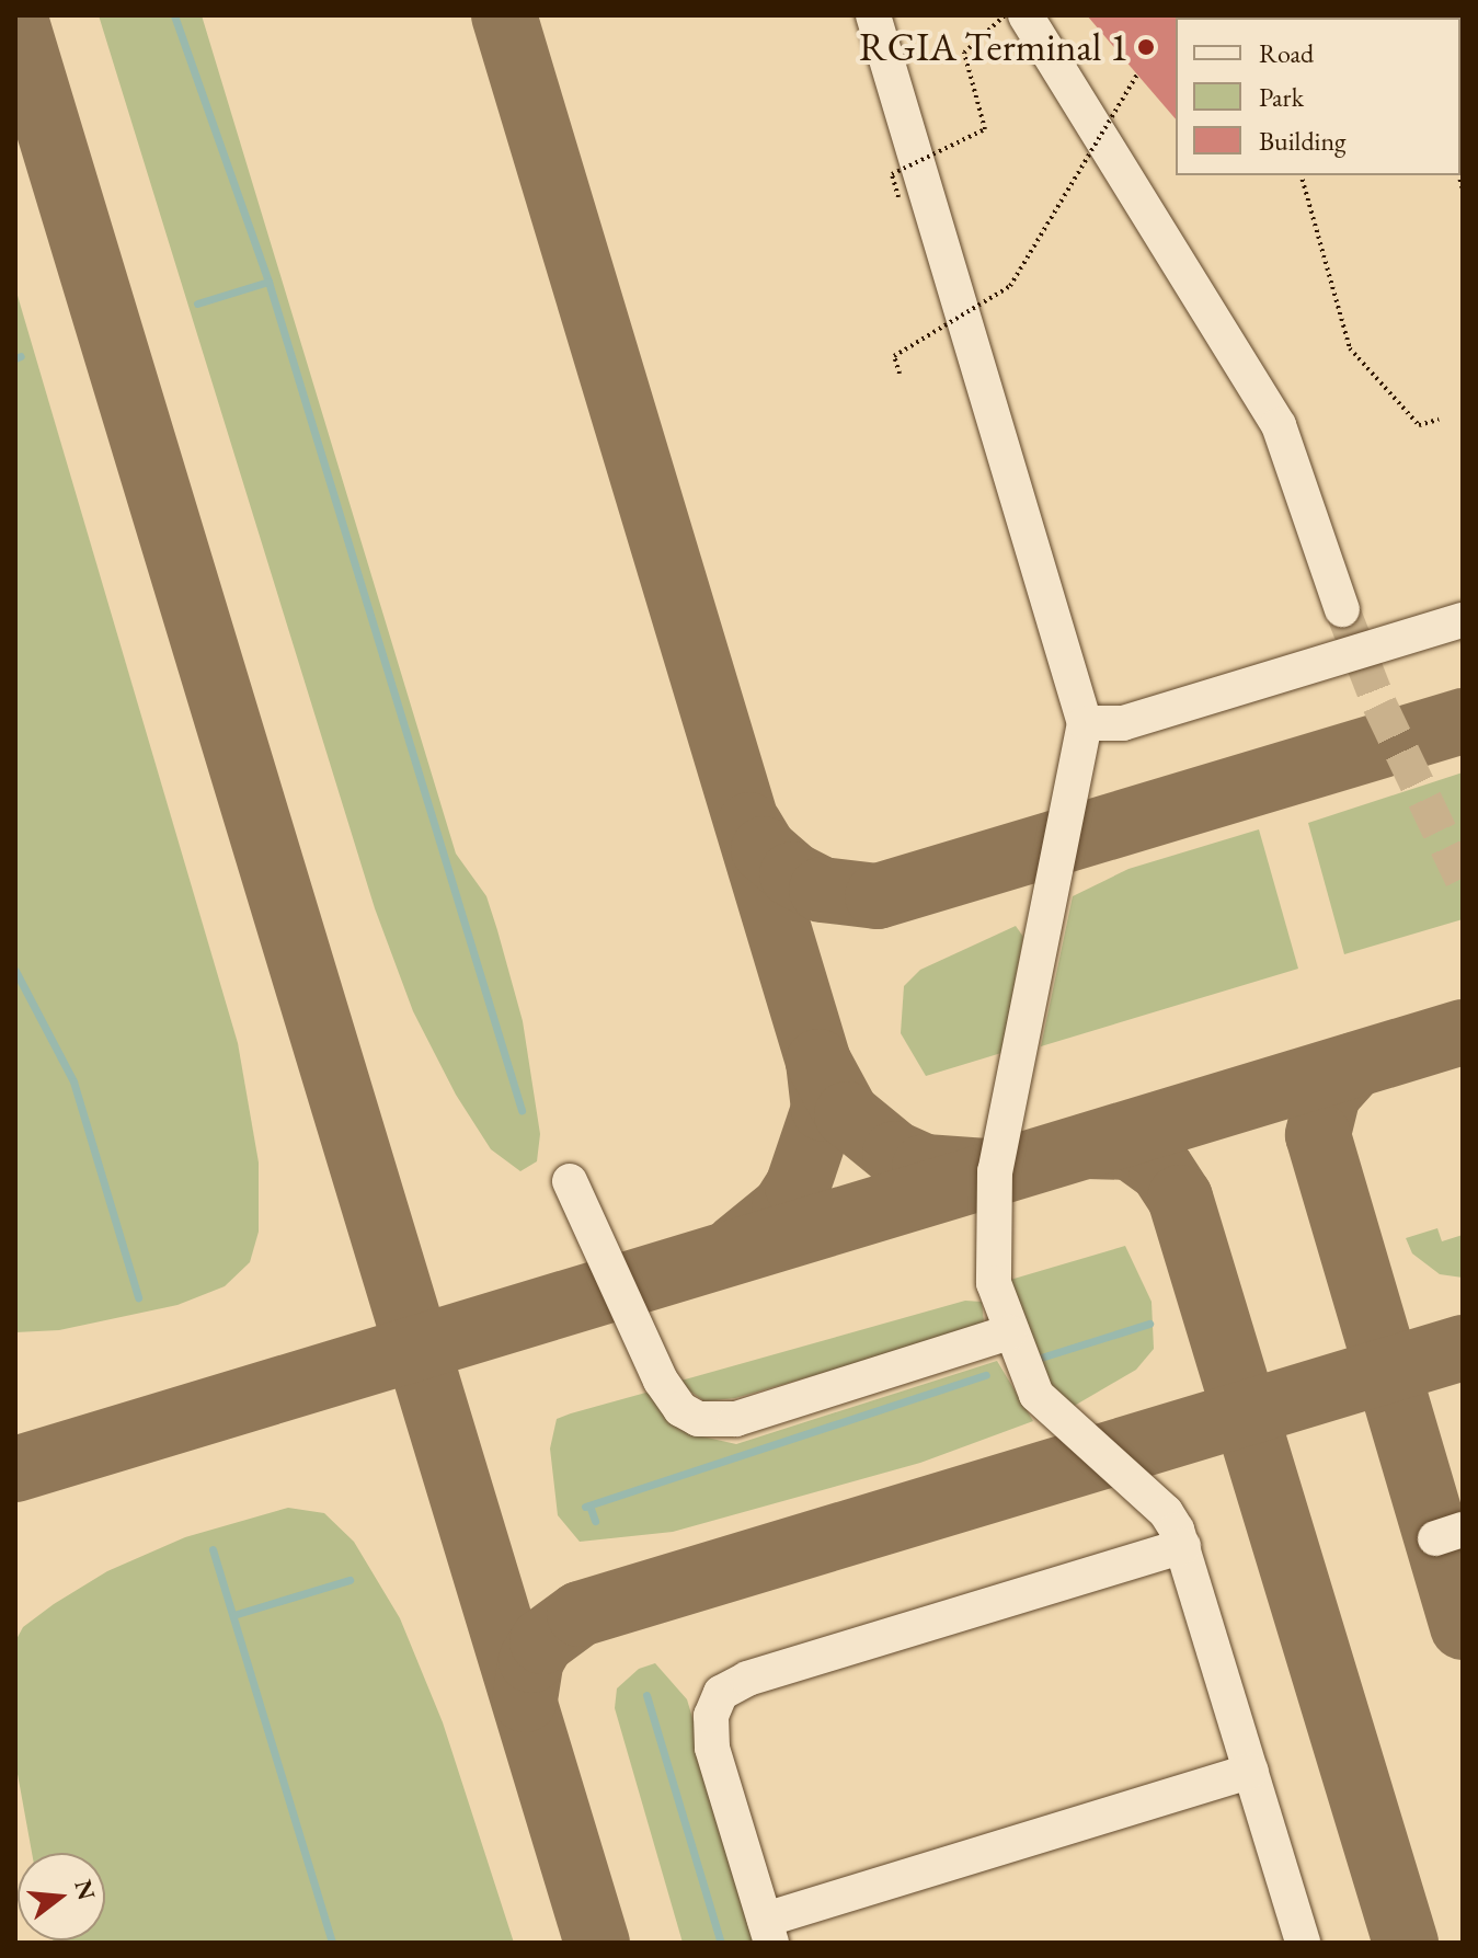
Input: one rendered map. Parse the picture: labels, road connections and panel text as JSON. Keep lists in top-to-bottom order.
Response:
{
  "places": ["RGIA Terminal 1"],
  "legend": ["Road", "Park", "Building"],
  "north": "right"
}
